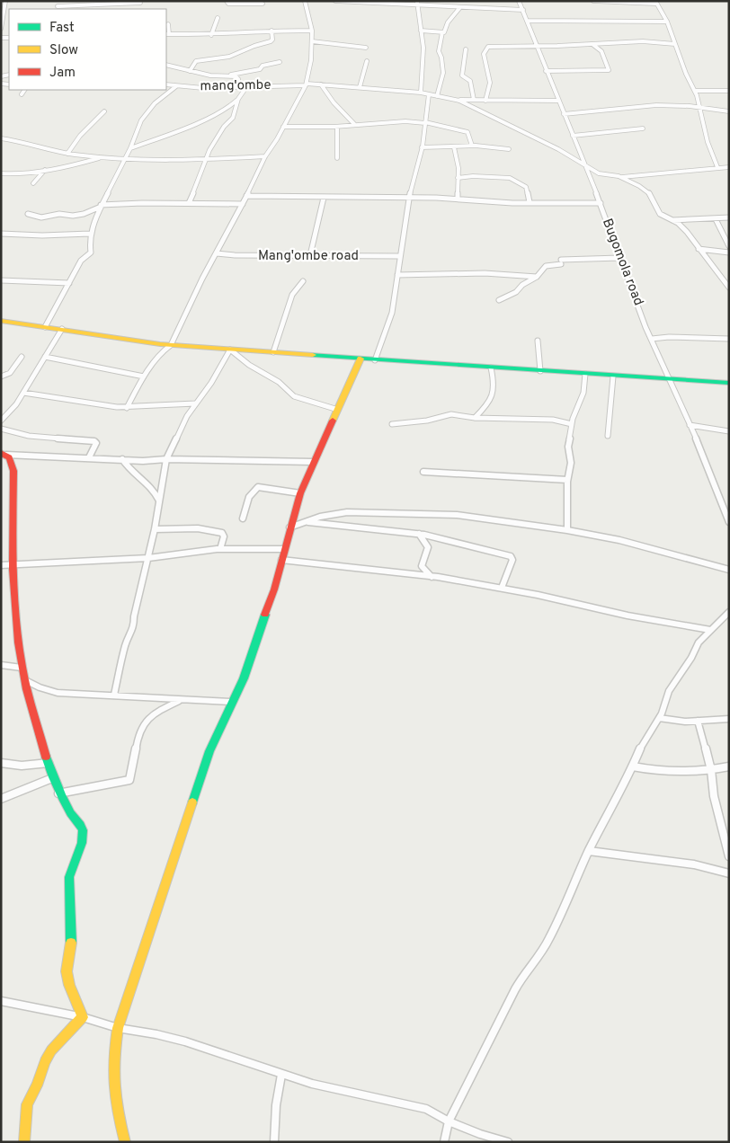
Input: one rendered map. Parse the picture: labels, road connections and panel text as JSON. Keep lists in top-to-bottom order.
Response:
{
  "streets": {
    "street": ["mang'ombe", "Mang'ombe road", "Bugomola road"]
  },
  "legend": ["Fast", "Slow", "Jam"]
}
